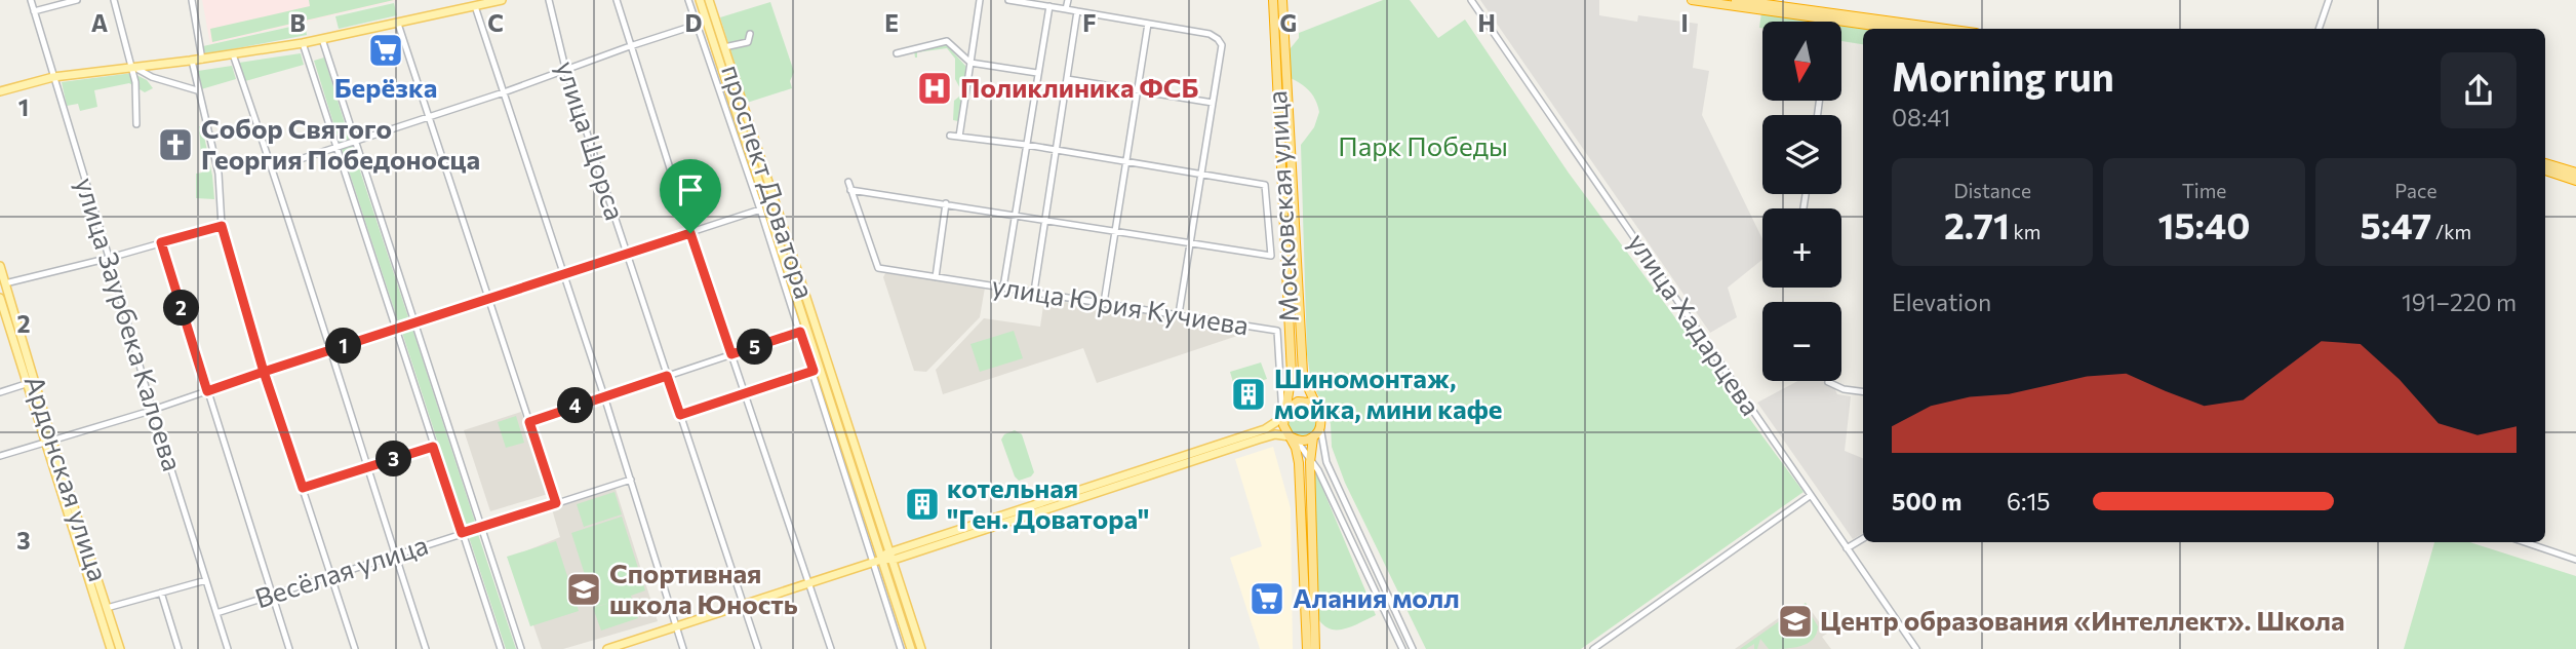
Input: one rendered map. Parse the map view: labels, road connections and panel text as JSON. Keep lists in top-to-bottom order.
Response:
{
  "streets": {
    "highway": ["Московская улица"],
    "main road": ["проспект Доватора", "Ардонская улица"],
    "street": [
      "улица Щорса",
      "улица Юрия Кучиева",
      "улица Заурбека Калоева",
      "улица Хадарцева",
      "Весёлая улица"
    ]
  },
  "crossings": [
    ["Московская улица", "улица Юрия Кучиева"],
    ["улица Заурбека Калоева", "Весёлая улица"]
  ],
  "parks": ["Парк Победы"],
  "places": {
    "supermarket": ["Берёзка", "Алания молл"],
    "hospital": ["Поликлиника ФСБ"],
    "church": ["Собор Святого Георгия Победоносца"],
    "building": ["Шиномонтаж, мойка, мини кафе", "котельная \"Ген. Доватора\""],
    "school or university": ["Спортивная школа Юность", "Центр образования «Интеллект». Школа"]
  },
  "north": "bottom",
  "page": {
    "map_buttons": ["+", "−"],
    "heading": ["Morning run", "08:41"],
    "stats": [
      ["Distance", "2.71 km"],
      ["Time", "15:40"],
      ["Pace", "5:47 /km"]
    ],
    "chart": ["Elevation", "191–220 m"],
    "pins": [
      "2",
      "1",
      "5",
      "4",
      "3"
    ],
    "list": [
      {
        "name": "500 m",
        "note": "6:15"
      }
    ]
  },
  "grid": {
    "columns": [
      "A",
      "B",
      "C",
      "D",
      "E",
      "F",
      "G",
      "H",
      "I"
    ],
    "rows": ["1", "2", "3"]
  }
}
